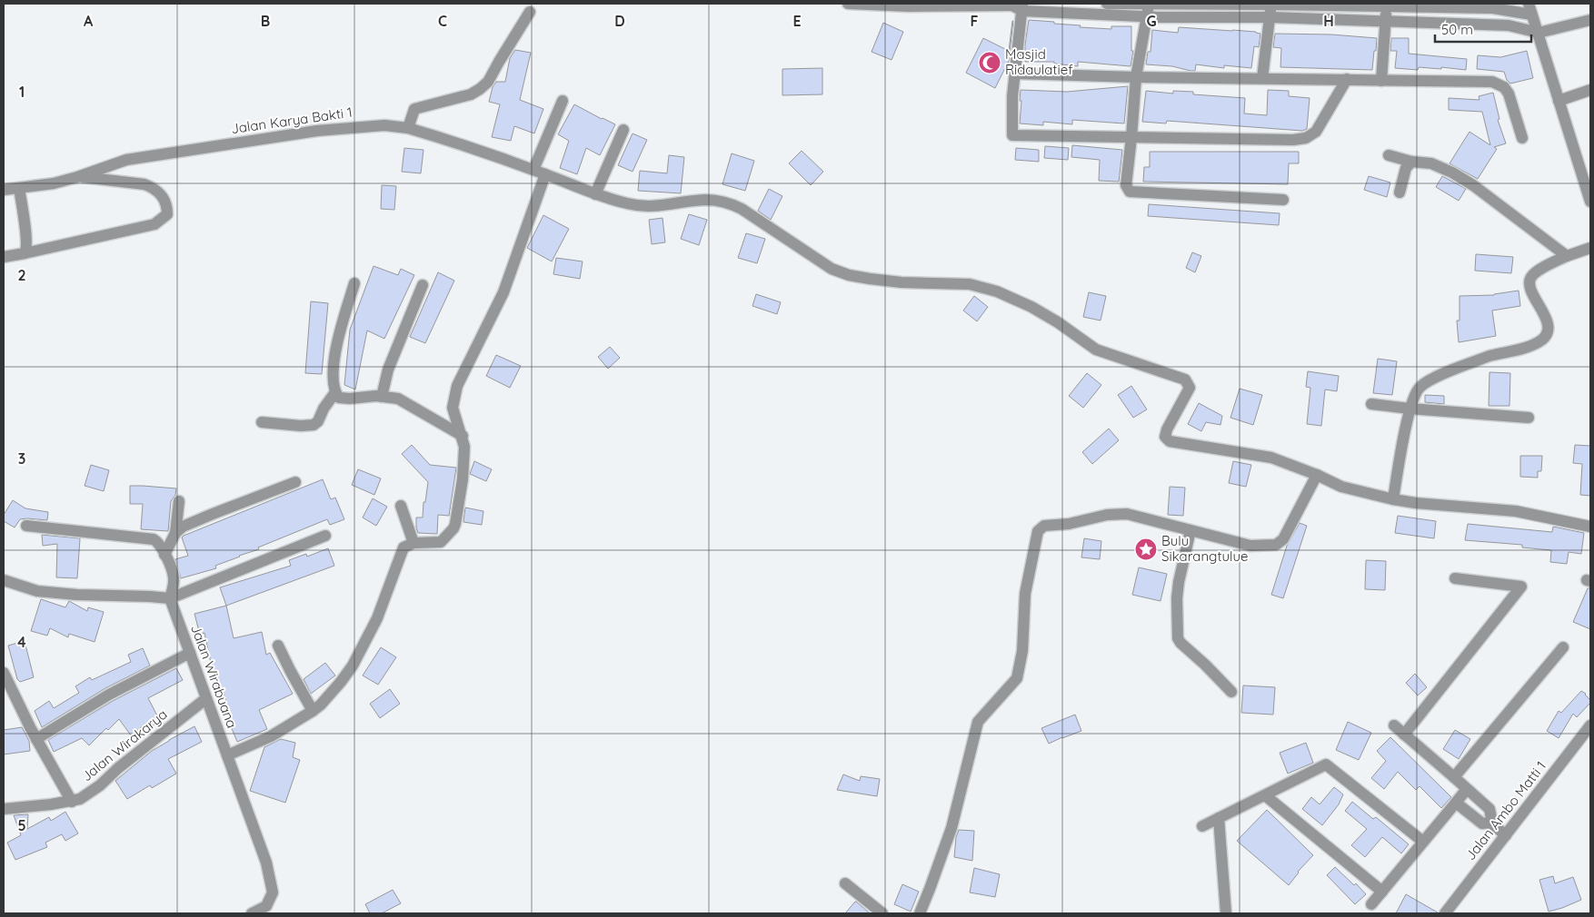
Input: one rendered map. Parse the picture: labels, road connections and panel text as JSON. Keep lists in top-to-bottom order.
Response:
{
  "streets": {
    "street": [
      "Jalan Karya Bakti 1",
      "Jalan Wirabuana",
      "Jalan Wirakarya",
      "Jalan Ambo Matti 1"
    ]
  },
  "crossings": [
    ["Jalan Wirabuana", "Jalan Wirakarya"]
  ],
  "places": {
    "mosque": ["Masjid Ridaulatief"],
    "place": ["Bulu Sikarangtulue"]
  },
  "scale_bar": "50 m",
  "grid": {
    "columns": [
      "A",
      "B",
      "C",
      "D",
      "E",
      "F",
      "G",
      "H"
    ],
    "rows": [
      "1",
      "2",
      "3",
      "4",
      "5"
    ]
  }
}
